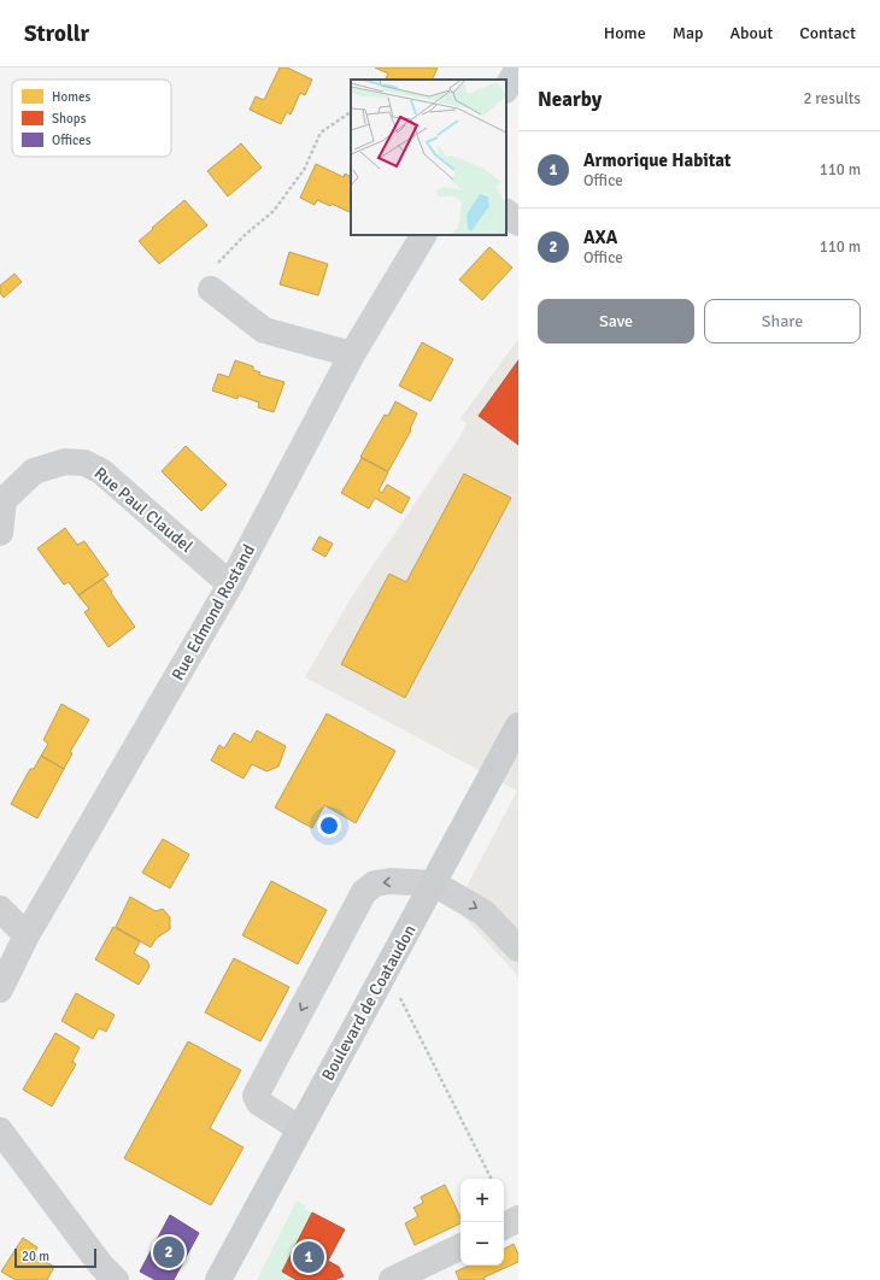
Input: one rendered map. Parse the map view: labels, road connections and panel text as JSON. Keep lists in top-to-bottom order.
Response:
{
  "streets": {
    "main road": ["Boulevard de Coataudon"],
    "street": ["Rue Paul Claudel", "Rue Edmond Rostand"]
  },
  "crossings": [
    ["Rue Paul Claudel", "Rue Edmond Rostand"]
  ],
  "legend": ["Homes", "Shops", "Offices"],
  "scale_bar": "20 m",
  "page": {
    "header": "Strollr",
    "nav": [
      "Home",
      "Map",
      "About",
      "Contact"
    ],
    "heading": ["Nearby", "2 results"],
    "list": [
      {
        "mark": "1",
        "name": "Armorique Habitat",
        "note": "Office",
        "value": "110 m"
      },
      {
        "mark": "2",
        "name": "AXA",
        "note": "Office",
        "value": "110 m"
      }
    ],
    "buttons": ["Save", "Share"],
    "map_buttons": ["+", "−"],
    "pins": ["2", "1"],
    "scale": "20 m"
  }
}
